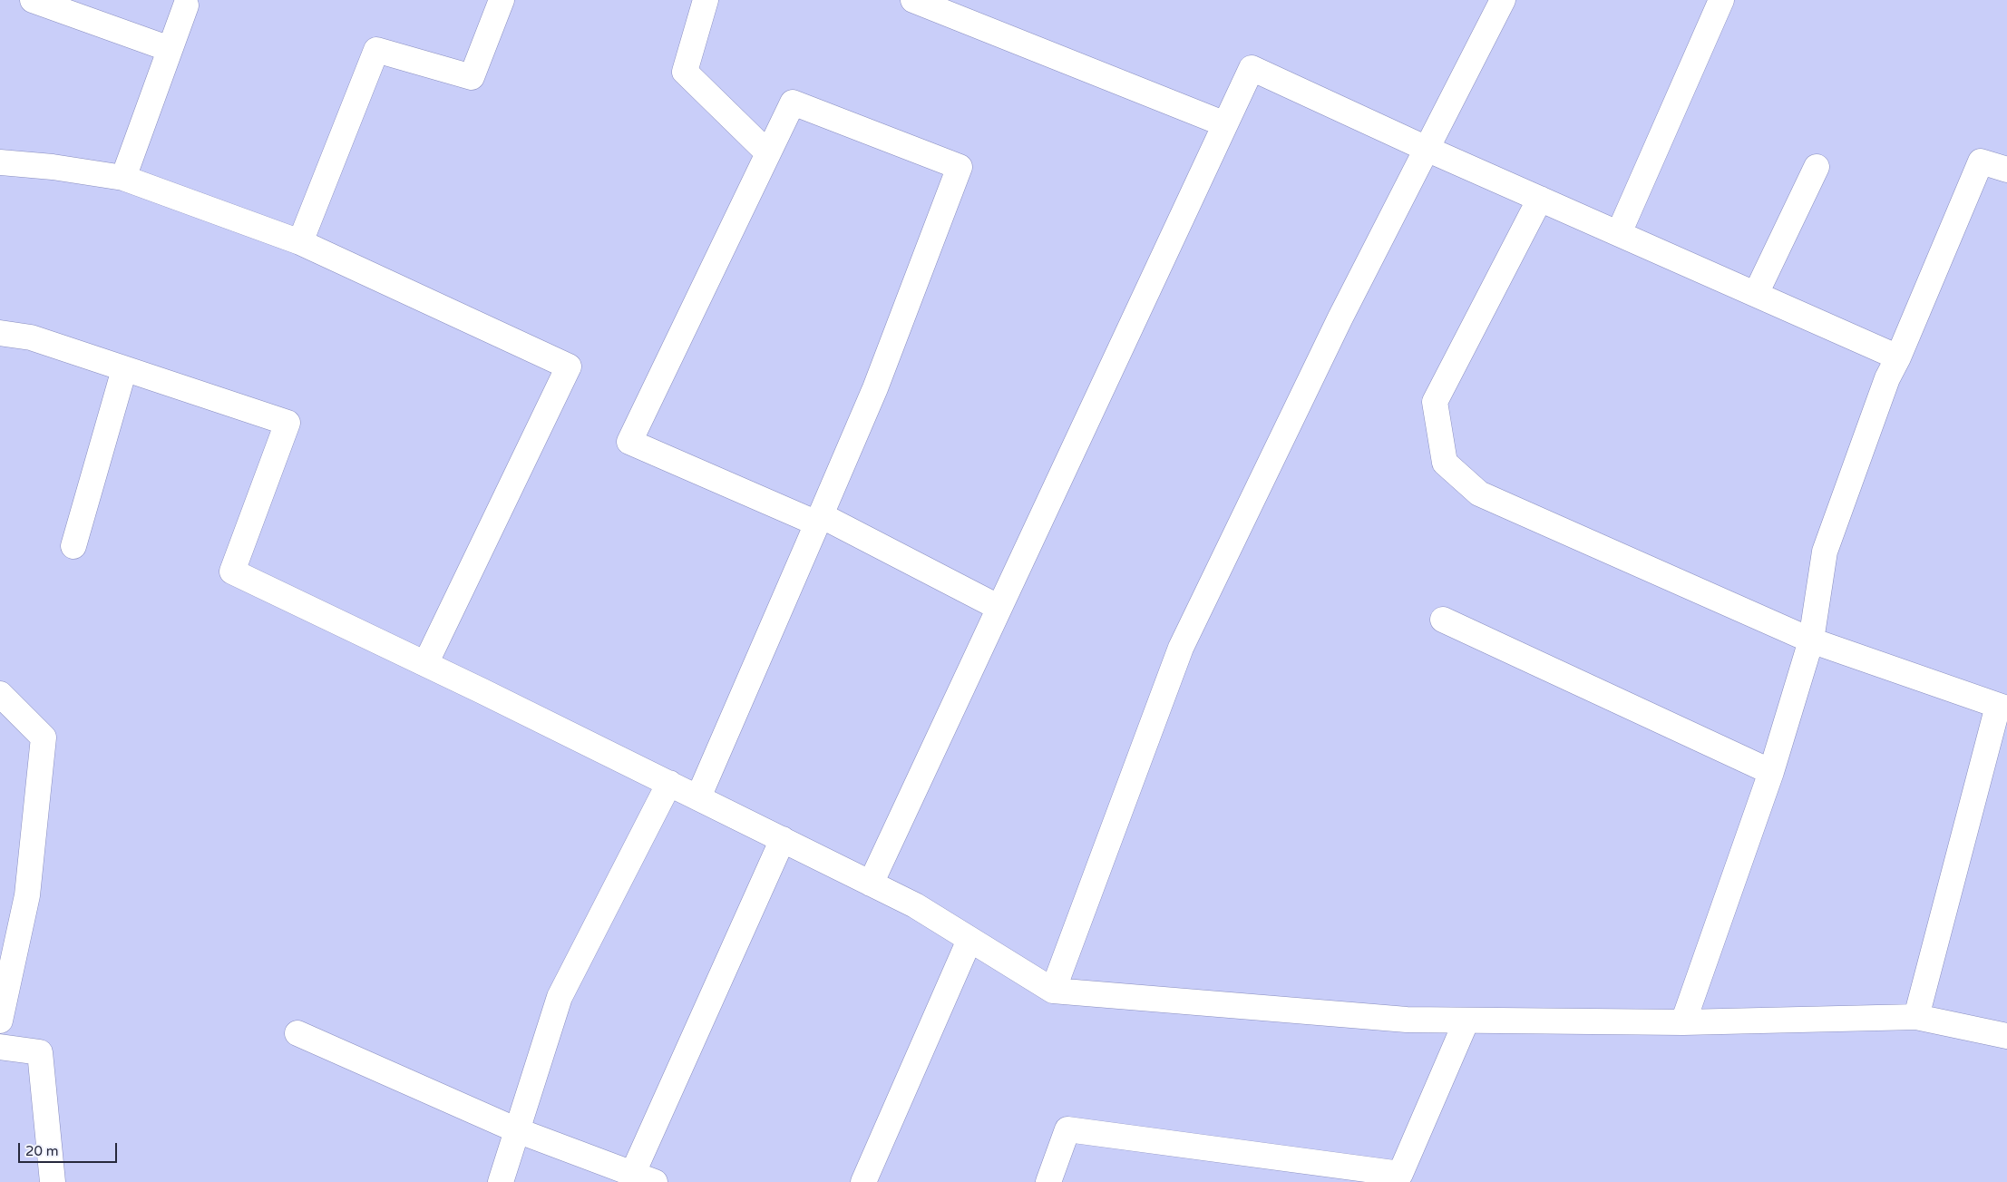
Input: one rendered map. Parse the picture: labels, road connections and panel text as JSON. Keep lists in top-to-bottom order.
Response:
{
  "scale_bar": "20 m"
}
